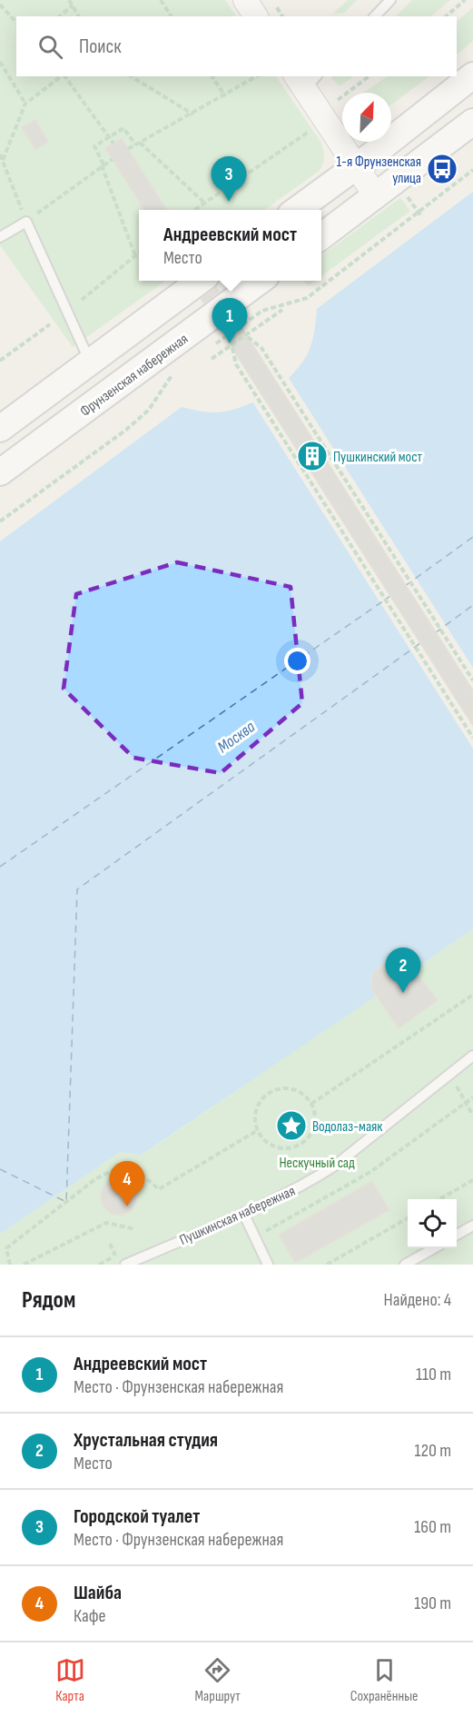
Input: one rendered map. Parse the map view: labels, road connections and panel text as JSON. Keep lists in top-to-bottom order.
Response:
{
  "streets": {
    "main road": ["Фрунзенская набережная"],
    "lane": ["Пушкинская набережная"]
  },
  "water": ["Москва"],
  "parks": ["Нескучный сад"],
  "places": {
    "bus stop": ["1-я Фрунзенская улица"],
    "building": ["Пушкинский мост"],
    "place": ["Водолаз-маяк"]
  },
  "north": "top right",
  "page": {
    "search": "Поиск",
    "pins": [
      "3",
      "1",
      "2",
      "4"
    ],
    "popup": ["Андреевский мост", "Место"],
    "heading": ["Рядом", "Найдено: 4"],
    "list": [
      {
        "mark": "1",
        "name": "Андреевский мост",
        "note": "Место · Фрунзенская набережная",
        "value": "110 m"
      },
      {
        "mark": "2",
        "name": "Хрустальная студия",
        "note": "Место",
        "value": "120 m"
      },
      {
        "mark": "3",
        "name": "Городской туалет",
        "note": "Место · Фрунзенская набережная",
        "value": "160 m"
      },
      {
        "mark": "4",
        "name": "Шайба",
        "note": "Кафе",
        "value": "190 m"
      }
    ],
    "nav": ["Карта", "Маршрут", "Сохранённые"]
  }
}
